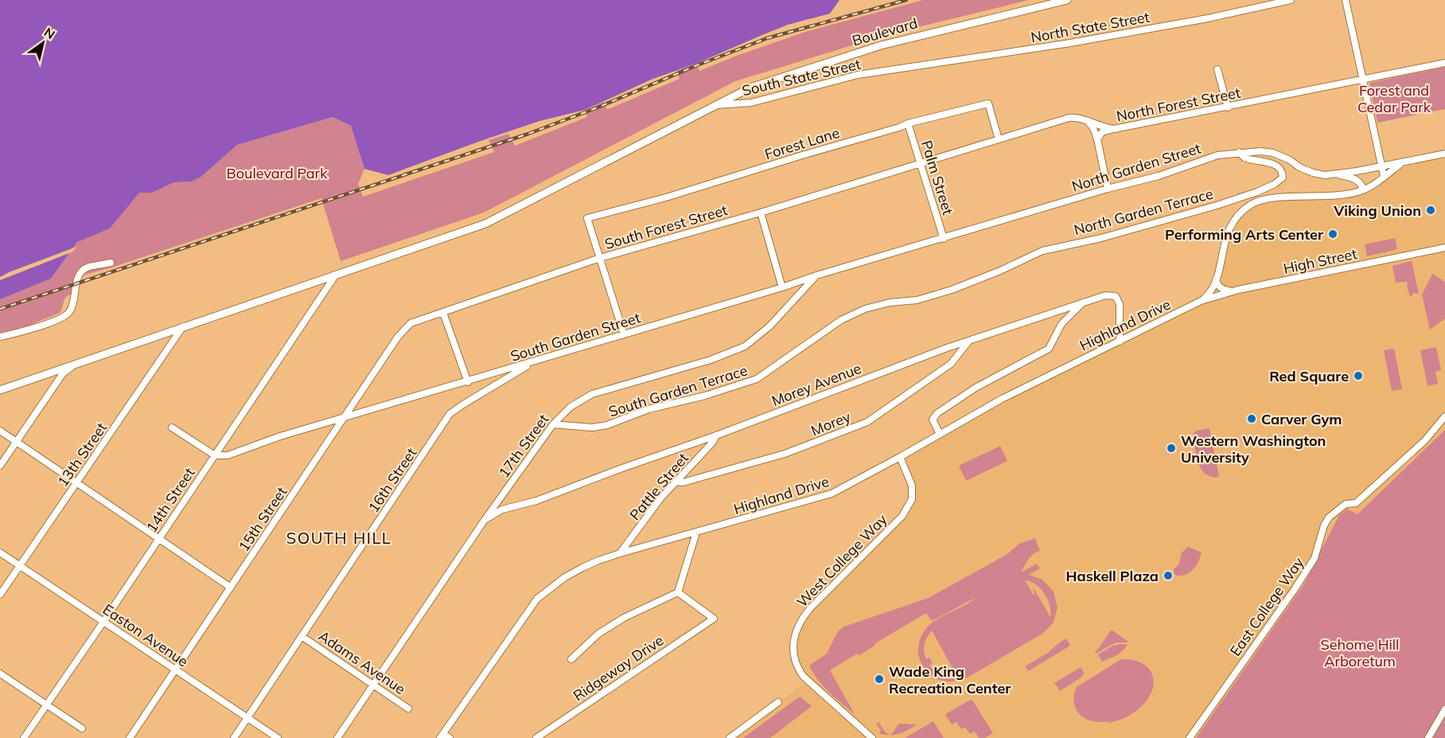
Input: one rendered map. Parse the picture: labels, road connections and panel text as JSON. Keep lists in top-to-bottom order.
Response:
{
  "streets": {
    "main road": ["Boulevard"],
    "street": [
      "North State Street",
      "South State Street",
      "North Forest Street",
      "Forest Lane",
      "North Garden Street",
      "Palm Street",
      "North Garden Terrace",
      "South Forest Street",
      "High Street",
      "Highland Drive",
      "South Garden Street",
      "Morey Avenue",
      "South Garden Terrace",
      "Morey",
      "17th Street",
      "13th Street",
      "16th Street",
      "Pattle Street",
      "14th Street",
      "15th Street",
      "West College Way",
      "East College Way",
      "Easton Avenue",
      "Adams Avenue",
      "Ridgeway Drive"
    ]
  },
  "crossings": [
    ["North State Street", "South State Street"],
    ["Boulevard", "South State Street"],
    ["Boulevard", "13th Street"],
    ["Boulevard", "14th Street"],
    ["North Forest Street", "Forest Lane"],
    ["North Forest Street", "Palm Street"],
    ["North Forest Street", "South Forest Street"],
    ["Forest Lane", "Palm Street"],
    ["Forest Lane", "South Forest Street"],
    ["North Garden Street", "Palm Street"],
    ["North Garden Street", "North Garden Terrace"],
    ["North Garden Street", "South Garden Street"],
    ["Palm Street", "South Forest Street"],
    ["Palm Street", "South Garden Street"],
    ["North Garden Terrace", "South Garden Terrace"],
    ["South Forest Street", "15th Street"],
    ["High Street", "Highland Drive"],
    ["Highland Drive", "Morey Avenue"],
    ["Highland Drive", "Pattle Street"],
    ["Highland Drive", "West College Way"],
    ["South Garden Street", "17th Street"],
    ["South Garden Street", "16th Street"],
    ["South Garden Street", "14th Street"],
    ["South Garden Street", "15th Street"],
    ["Morey Avenue", "Morey"],
    ["Morey Avenue", "17th Street"],
    ["Morey Avenue", "Pattle Street"],
    ["South Garden Terrace", "17th Street"],
    ["Morey", "Pattle Street"],
    ["17th Street", "Adams Avenue"],
    ["13th Street", "Easton Avenue"],
    ["16th Street", "Easton Avenue"],
    ["16th Street", "Adams Avenue"],
    ["14th Street", "Easton Avenue"],
    ["15th Street", "Easton Avenue"]
  ],
  "districts": ["SOUTH HILL"],
  "parks": ["Forest and Cedar Park", "Boulevard Park", "Sehome Hill Arboretum"],
  "places": [
    "Viking Union",
    "Performing Arts Center",
    "Red Square",
    "Carver Gym",
    "Western Washington University",
    "Haskell Plaza",
    "Wade King Recreation Center"
  ],
  "north": "top right"
}
